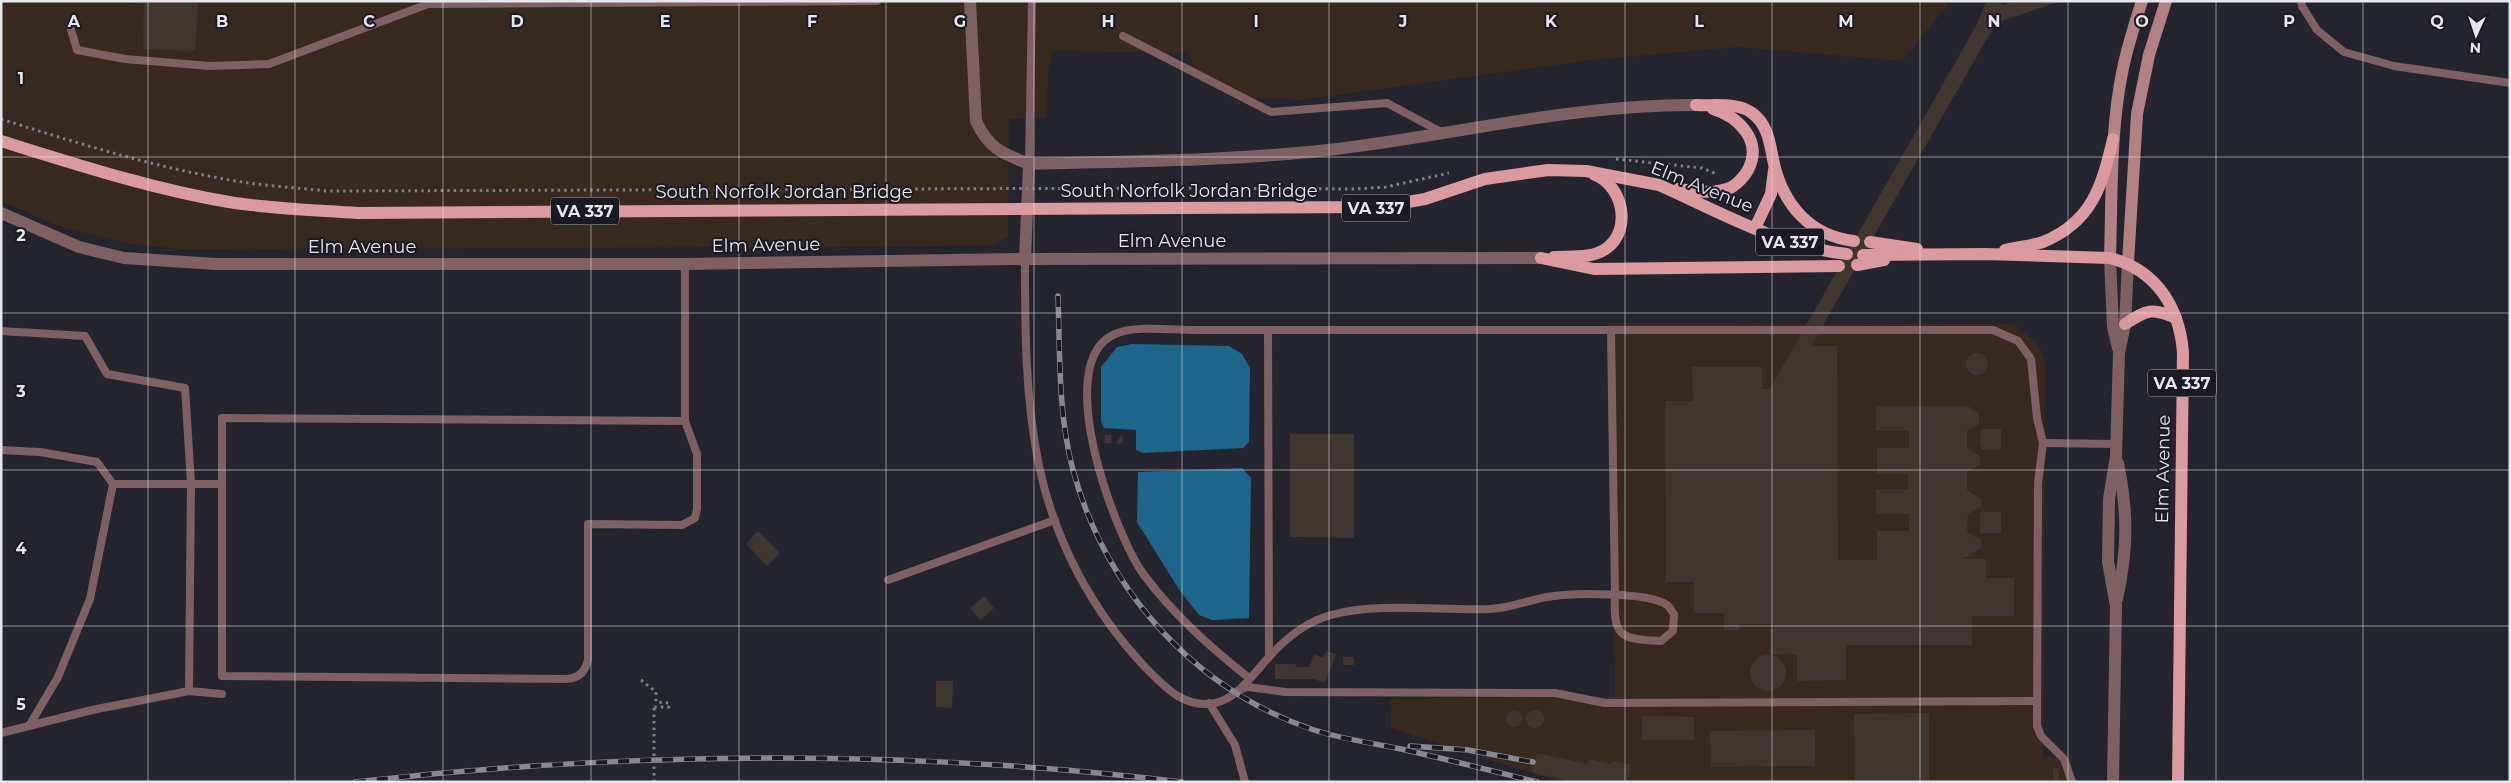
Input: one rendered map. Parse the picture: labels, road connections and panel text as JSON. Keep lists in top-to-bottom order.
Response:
{
  "streets": {
    "main road": ["Elm Avenue", "South Norfolk Jordan Bridge", "VA 337"]
  },
  "crossings": [
    ["Elm Avenue", "South Norfolk Jordan Bridge"]
  ],
  "north": "bottom",
  "grid": {
    "columns": [
      "A",
      "B",
      "C",
      "D",
      "E",
      "F",
      "G",
      "H",
      "I",
      "J",
      "K",
      "L",
      "M",
      "N",
      "O",
      "P",
      "Q"
    ],
    "rows": [
      "1",
      "2",
      "3",
      "4",
      "5"
    ]
  }
}
